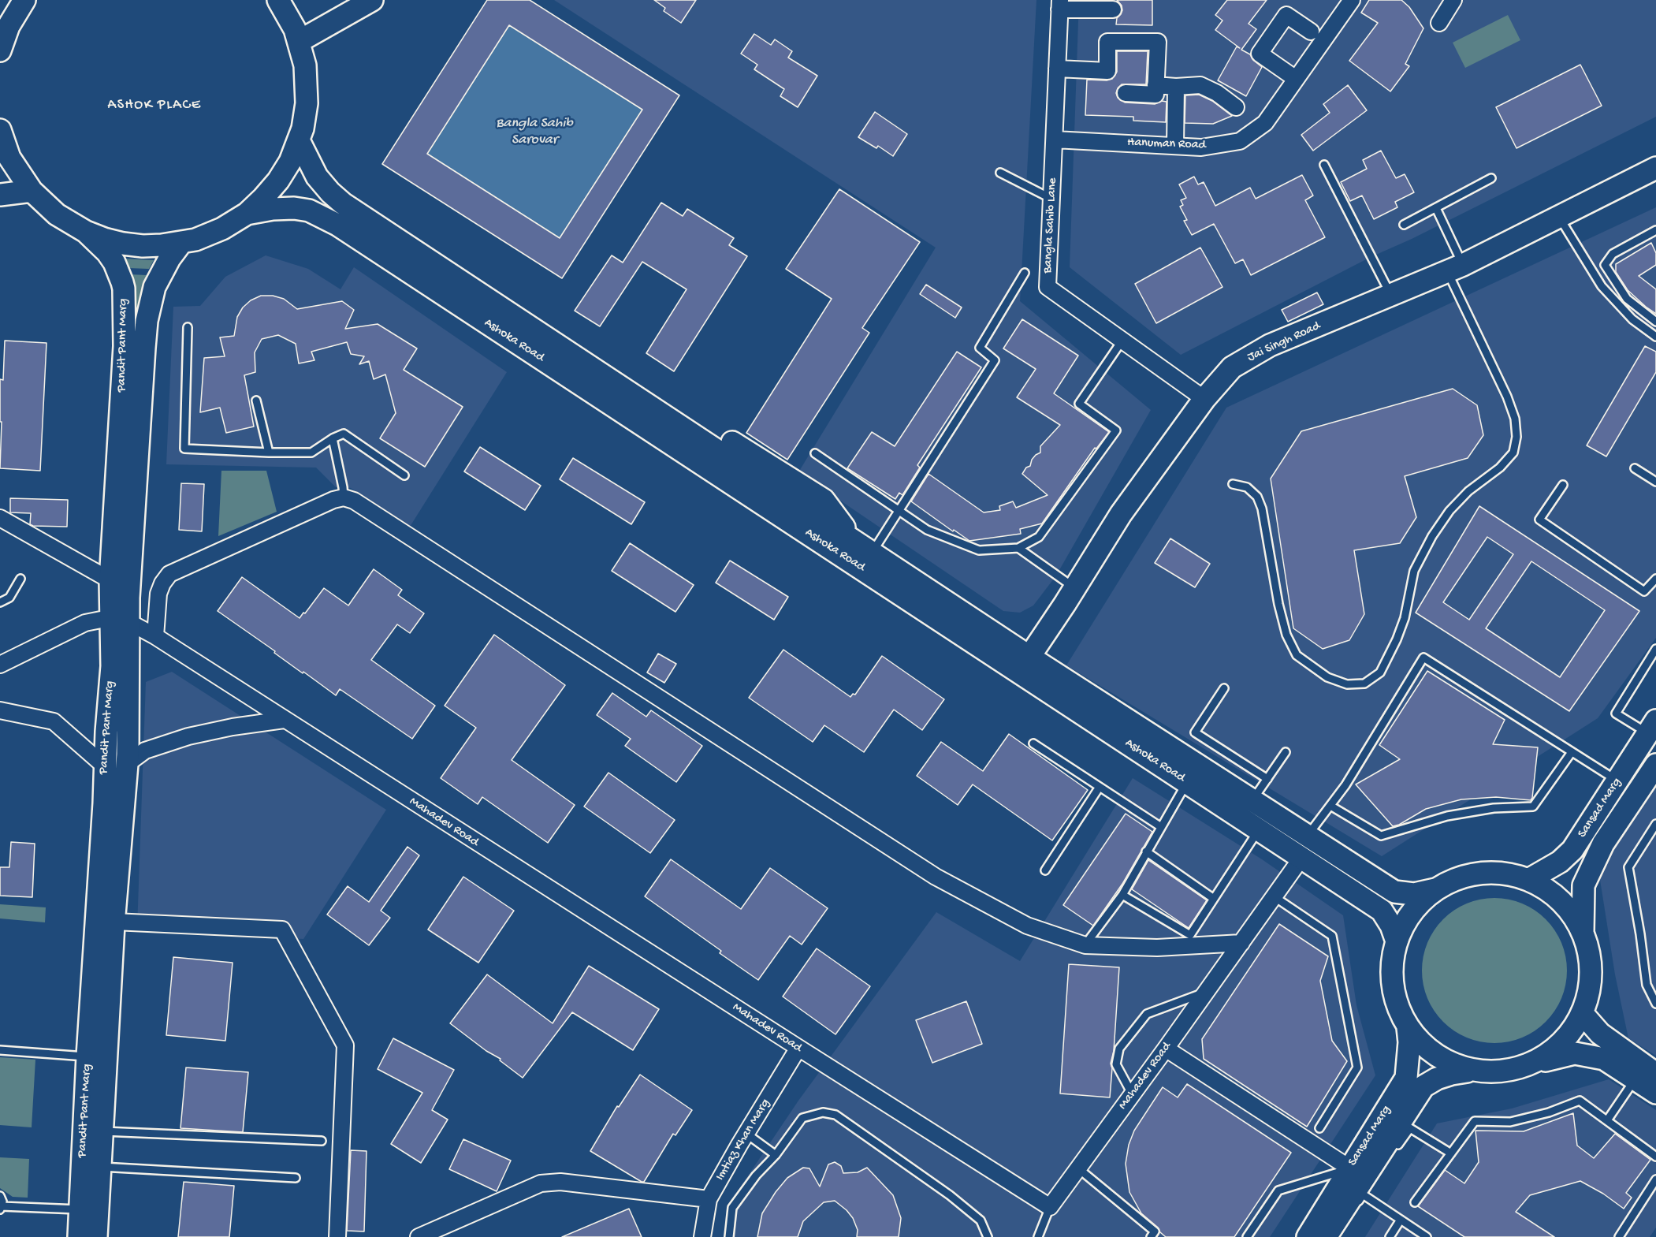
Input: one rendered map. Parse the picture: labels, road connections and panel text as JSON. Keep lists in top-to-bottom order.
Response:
{
  "streets": {
    "main road": [
      "Ashoka Road",
      "Jai Singh Road",
      "Pandit Pant Marg",
      "Sansad Marg"
    ],
    "street": [
      "Hanuman Road",
      "Bangla Sahib Lane",
      "Mahadev Road",
      "Imtiaz Khan Marg"
    ]
  },
  "crossings": [
    ["Hanuman Road", "Bangla Sahib Lane"],
    ["Bangla Sahib Lane", "Jai Singh Road"],
    ["Ashoka Road", "Jai Singh Road"],
    ["Ashoka Road", "Mahadev Road"],
    ["Pandit Pant Marg", "Mahadev Road"],
    ["Mahadev Road", "Imtiaz Khan Marg"]
  ],
  "districts": ["ASHOK PLACE"],
  "water": ["Bangla Sahib Sarovar"]
}
